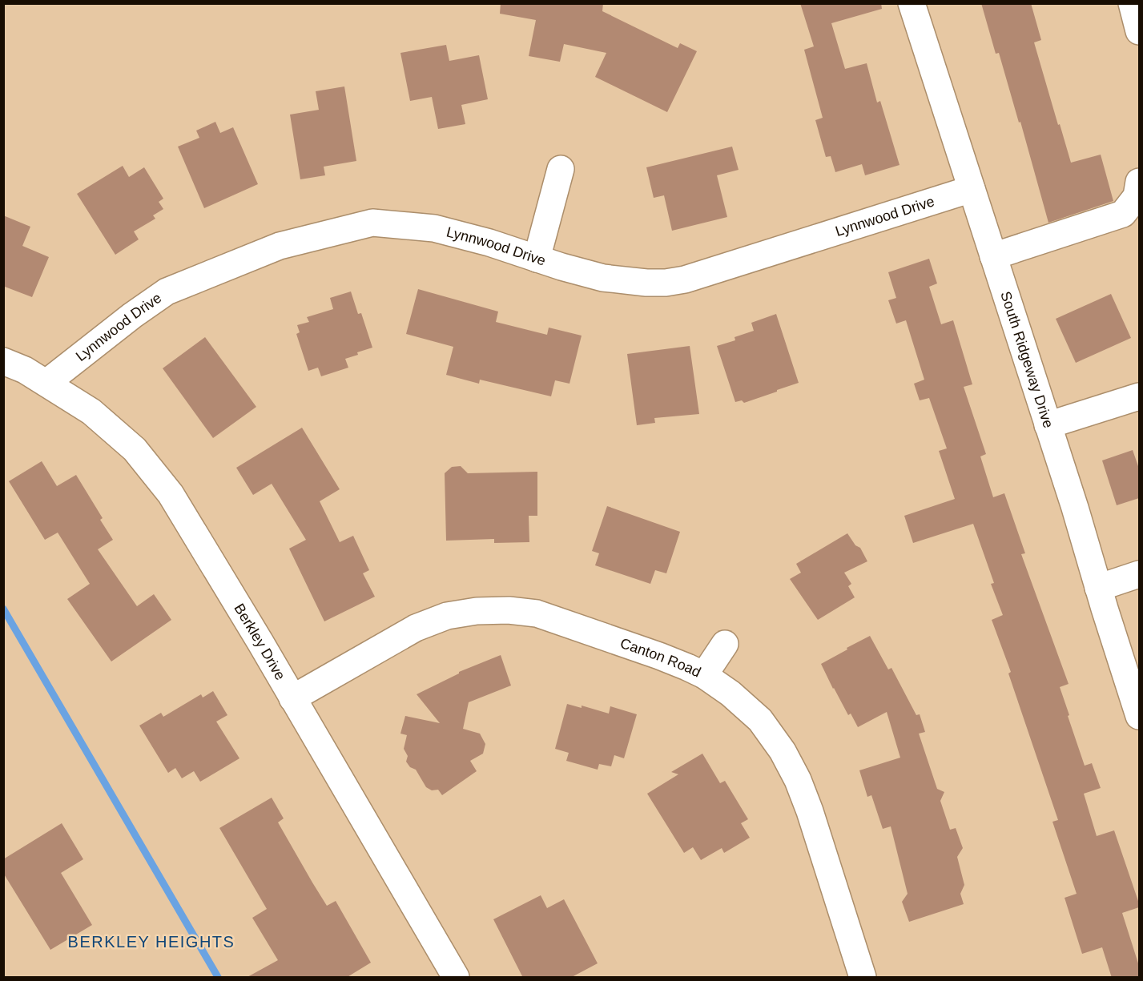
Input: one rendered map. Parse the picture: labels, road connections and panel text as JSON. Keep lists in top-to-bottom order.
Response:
{
  "streets": {
    "street": [
      "Lynnwood Drive",
      "South Ridgeway Drive",
      "Berkley Drive",
      "Canton Road"
    ]
  },
  "crossings": [
    ["Lynnwood Drive", "South Ridgeway Drive"],
    ["Lynnwood Drive", "Berkley Drive"],
    ["Berkley Drive", "Canton Road"]
  ],
  "districts": ["BERKLEY HEIGHTS"]
}
